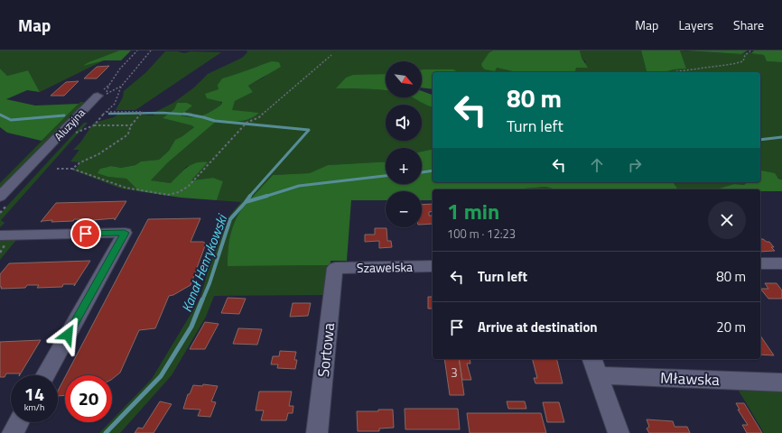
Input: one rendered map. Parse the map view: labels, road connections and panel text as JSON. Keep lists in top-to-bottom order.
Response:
{
  "streets": {
    "street": [
      "Aluzyjna",
      "Szawelska",
      "Sortowa",
      "Mławska"
    ]
  },
  "crossings": [
    ["Szawelska", "Sortowa"]
  ],
  "water": ["Kanał Henrykowski"],
  "house_numbers": ["3"],
  "north": "bottom right",
  "page": {
    "header": "Map",
    "nav": ["Map", "Layers", "Share"],
    "map_buttons": ["+", "−"],
    "turn": ["80 m", "Turn left"],
    "heading": ["1 min", "100 m · 12:23"],
    "list": [
      {
        "name": "Turn left",
        "value": "80 m"
      },
      {
        "name": "Arrive at destination",
        "value": "20 m"
      }
    ],
    "speed": "14 km/h",
    "limit": "20"
  }
}
